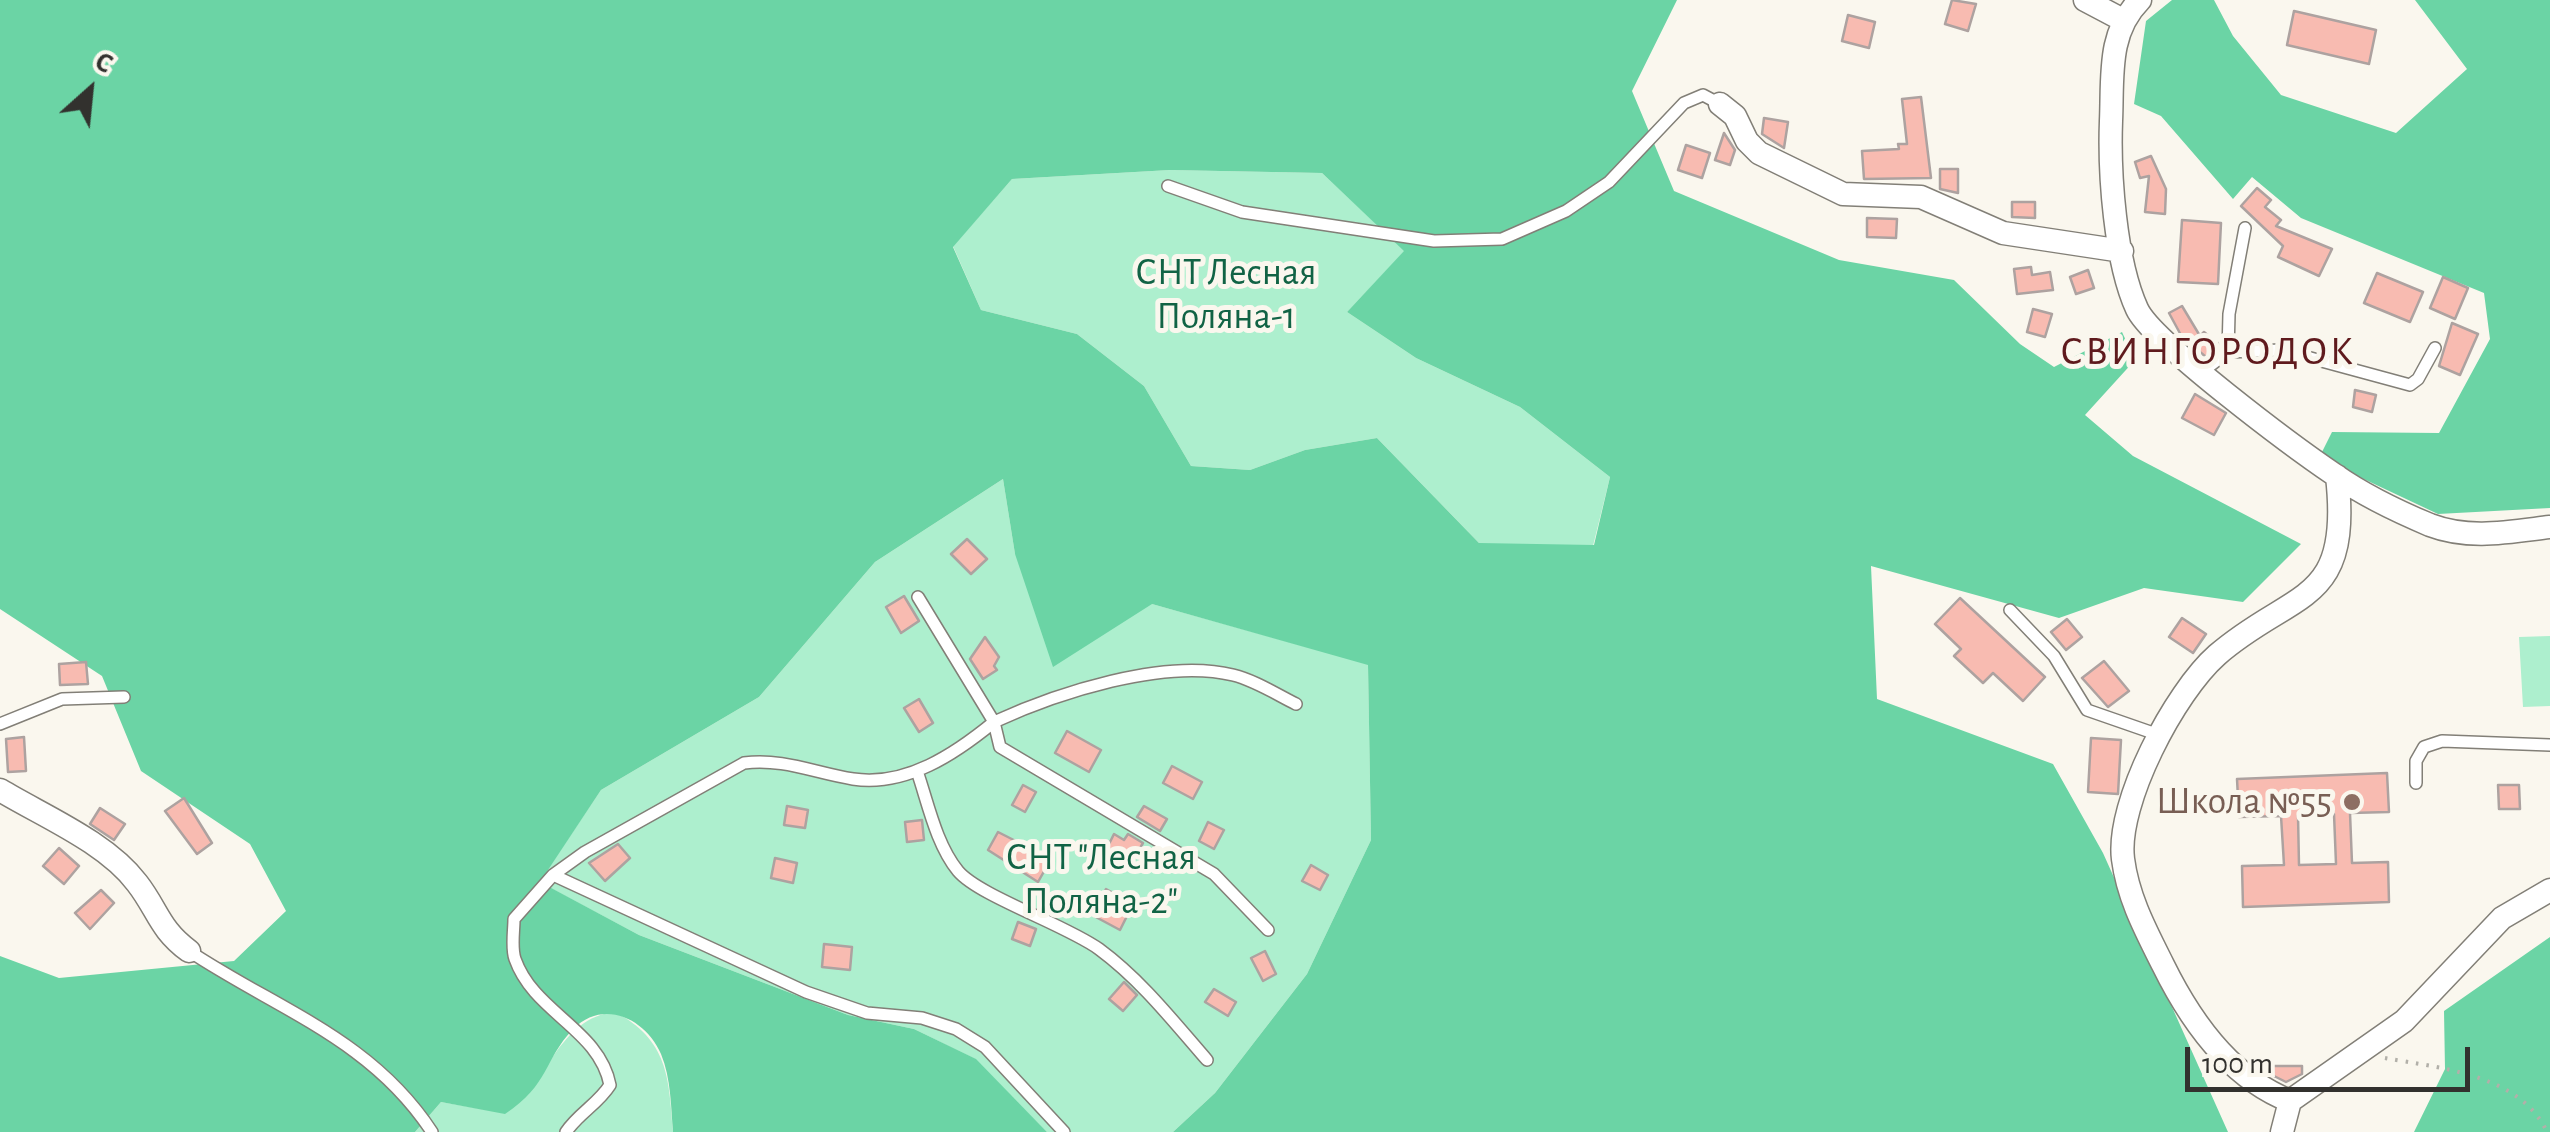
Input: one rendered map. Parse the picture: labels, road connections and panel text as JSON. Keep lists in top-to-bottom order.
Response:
{
  "districts": ["СВИНГОРОДОК"],
  "parks": ["СНТ Лесная Поляна-1", "СНТ \"Лесная Поляна-2\""],
  "places": ["Школа №55"],
  "scale_bar": "100 m",
  "north": "top right"
}
